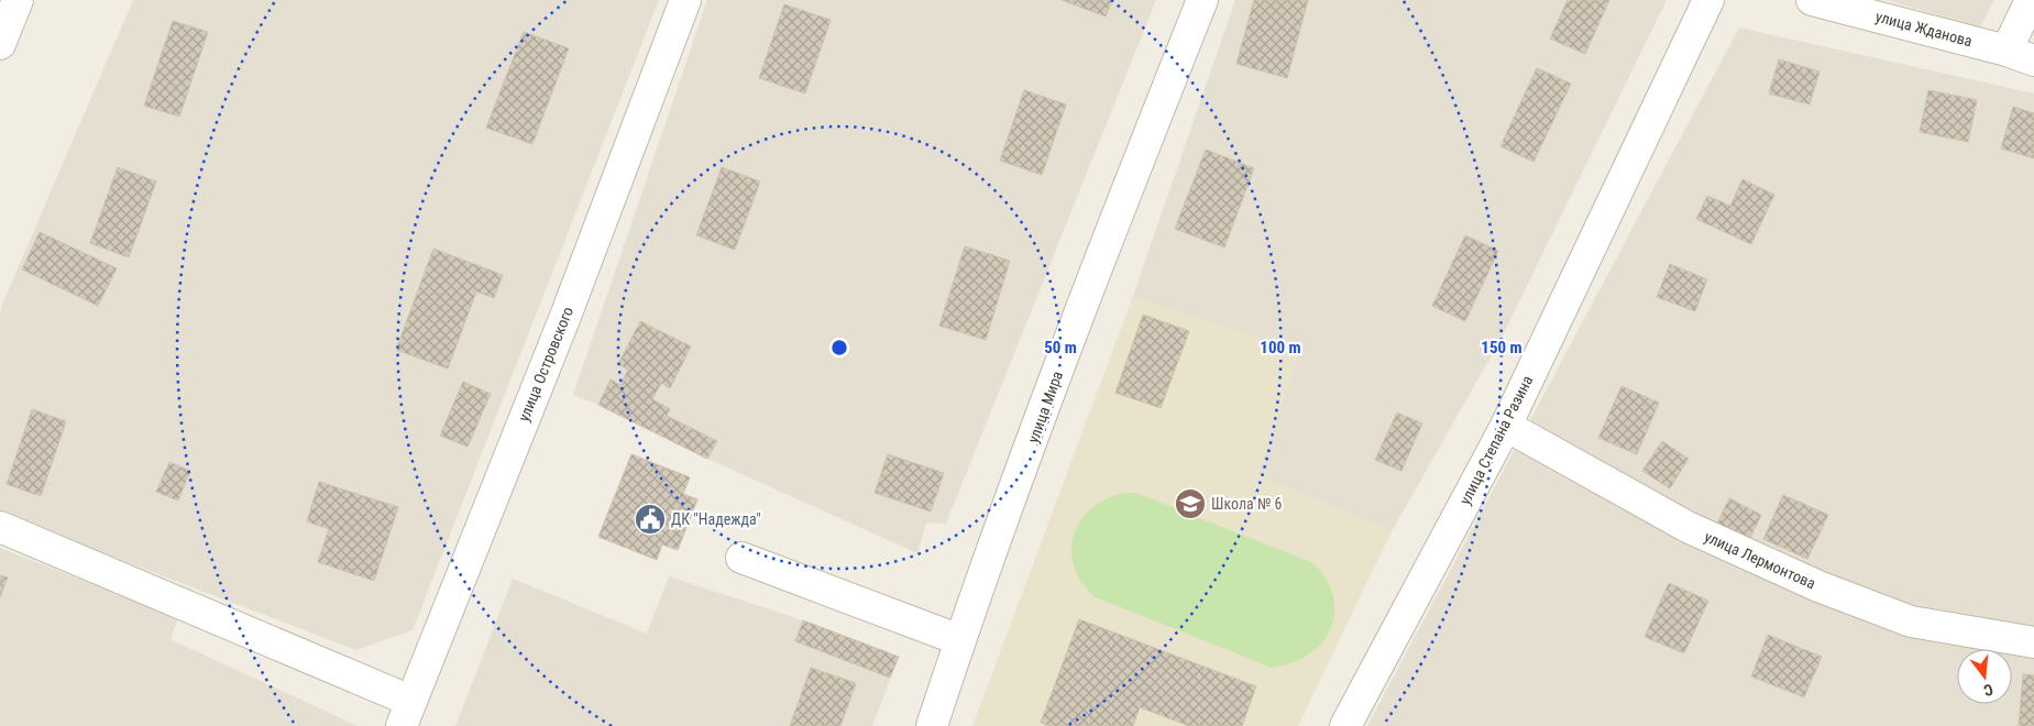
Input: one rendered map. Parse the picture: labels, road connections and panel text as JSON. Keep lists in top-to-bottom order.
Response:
{
  "streets": {
    "street": [
      "улица Жданова",
      "улица Островского",
      "улица Мира",
      "улица Степана Разина",
      "улица Лермонтова"
    ]
  },
  "crossings": [
    ["улица Степана Разина", "улица Лермонтова"]
  ],
  "places": {
    "school or university": ["Школа № 6"],
    "public building": ["ДК \"Надежда\""]
  },
  "north": "bottom",
  "rings": ["50 m", "100 m", "150 m"]
}
